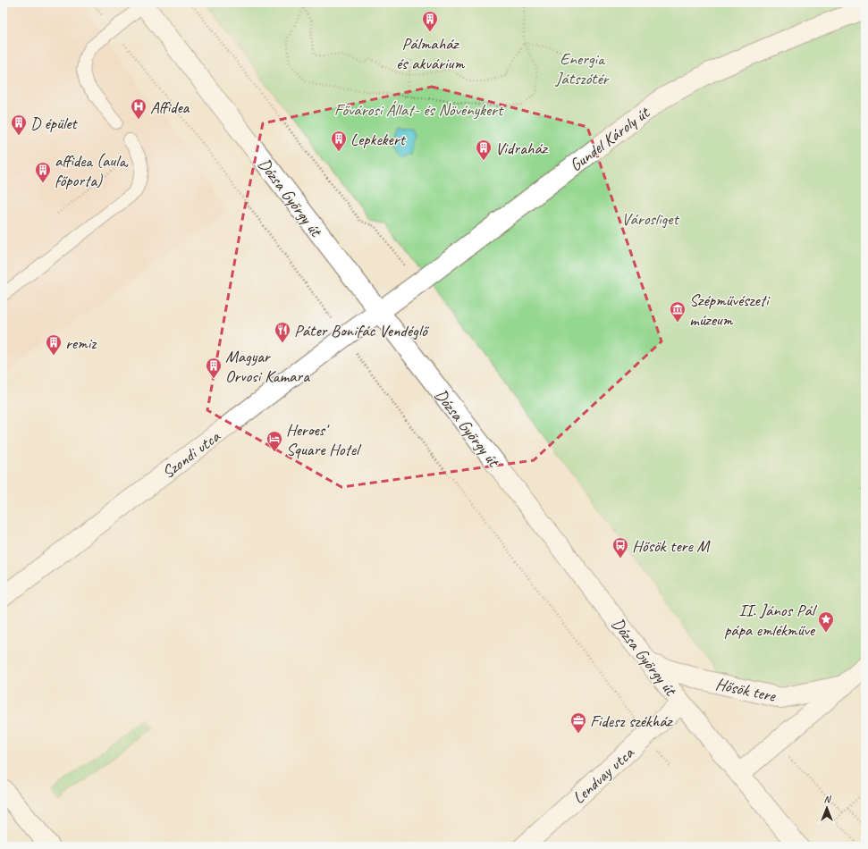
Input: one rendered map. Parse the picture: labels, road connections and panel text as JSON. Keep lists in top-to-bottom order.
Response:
{
  "streets": {
    "street": [
      "Gundel Károly út",
      "Dózsa György út",
      "Szondi utca",
      "Hősök tere",
      "Lendvay utca"
    ]
  },
  "crossings": [
    ["Gundel Károly út", "Dózsa György út"],
    ["Gundel Károly út", "Szondi utca"],
    ["Dózsa György út", "Szondi utca"],
    ["Dózsa György út", "Hősök tere"],
    ["Dózsa György út", "Lendvay utca"]
  ],
  "parks": ["Energia Játszótér", "Fővárosi Állat- és Növénykert", "Városliget"],
  "places": {
    "building": [
      "Pálmaház és akvárium",
      "D épület",
      "Lepkekert",
      "Vidraház",
      "affidea (aula, főporta)",
      "remiz",
      "Magyar Orvosi Kamara"
    ],
    "hospital": ["Affidea"],
    "museum": ["Szépművészeti múzeum"],
    "restaurant": ["Páter Bonifác Vendéglő"],
    "hotel": ["Heroes' Square Hotel"],
    "bus stop": ["Hősök tere M"],
    "place": ["II. János Pál pápa emlékműve"],
    "office": ["Fidesz székház"]
  },
  "north": "top"
}
